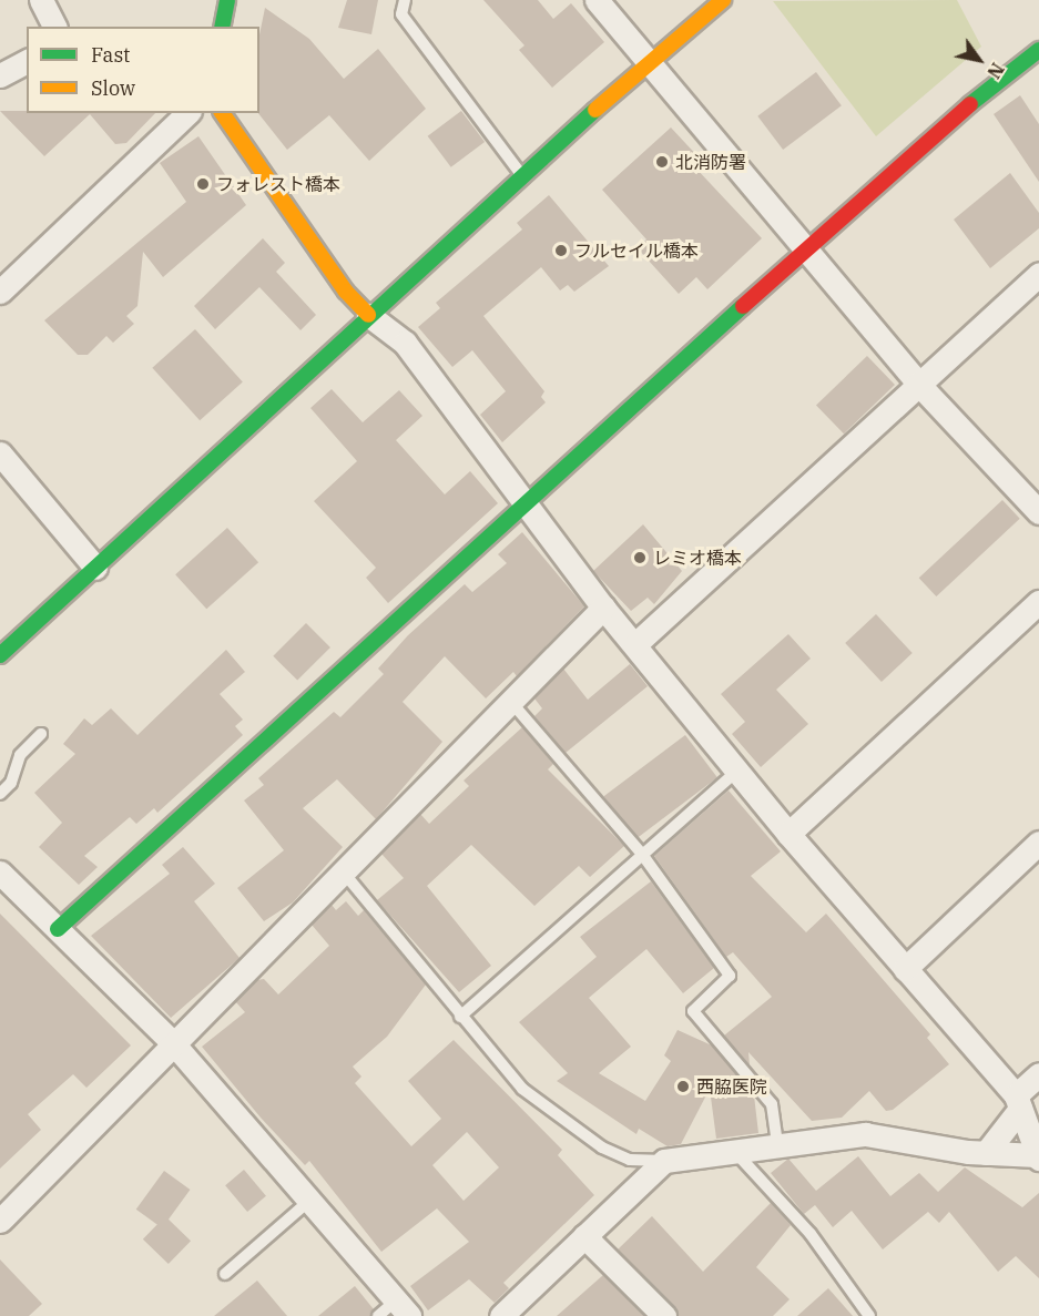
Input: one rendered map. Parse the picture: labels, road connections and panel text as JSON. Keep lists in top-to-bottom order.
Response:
{
  "places": [
    "北消防署",
    "フォレスト橋本",
    "フルセイル橋本",
    "レミオ橋本",
    "西脇医院"
  ],
  "legend": ["Fast", "Slow"],
  "north": "bottom right"
}
